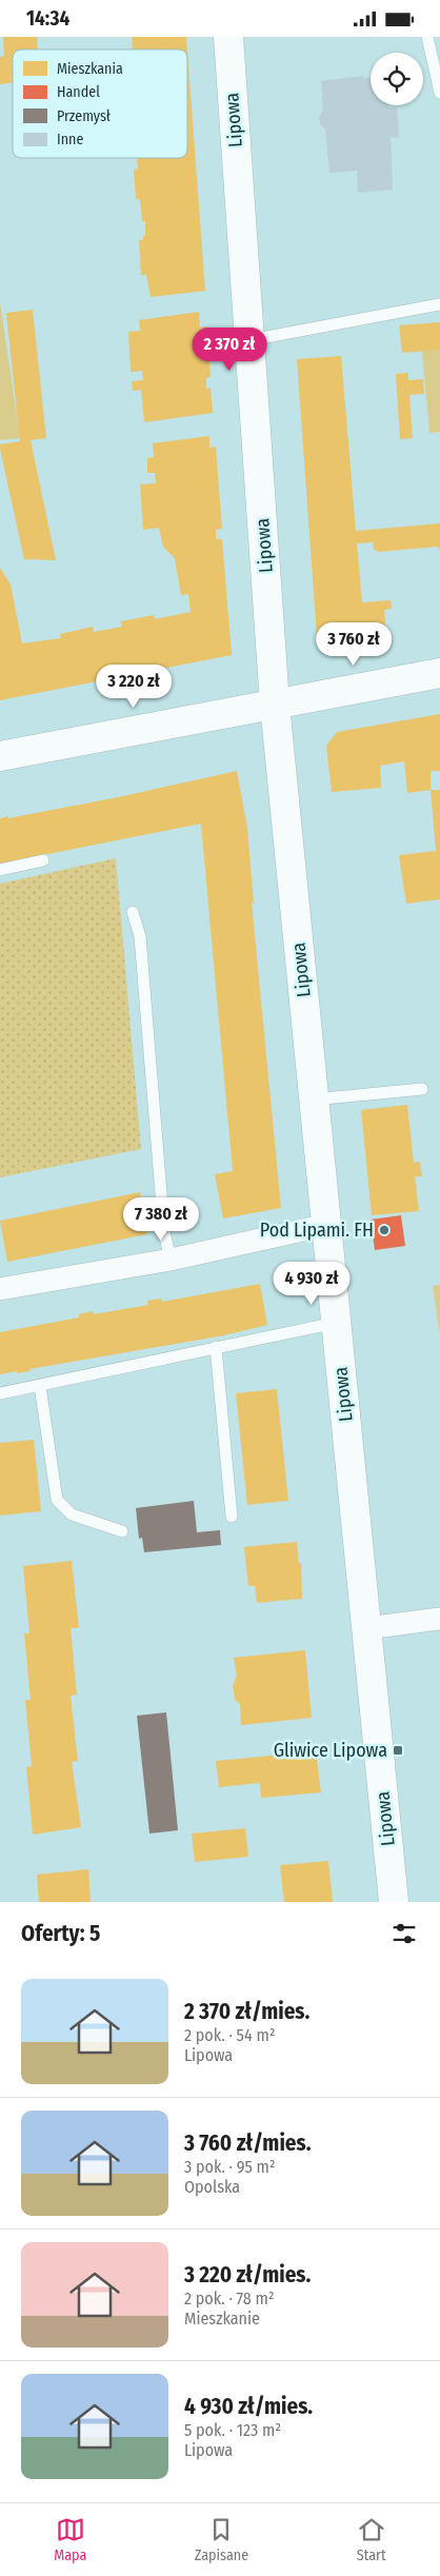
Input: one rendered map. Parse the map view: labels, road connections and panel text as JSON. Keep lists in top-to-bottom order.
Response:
{
  "streets": {
    "street": ["Lipowa"]
  },
  "places": {
    "other": ["Pod Lipami. FH"],
    "transit": ["Gliwice Lipowa"]
  },
  "legend": [
    "Mieszkania",
    "Handel",
    "Przemysł",
    "Inne"
  ],
  "page": {
    "status": "14:34",
    "price": [
      "2 370 zł",
      "3 760 zł",
      "3 220 zł",
      "7 380 zł",
      "4 930 zł"
    ],
    "heading": "Oferty: 5",
    "list": [
      {
        "name": "2 370 zł/mies.",
        "note": "2 pok. · 54 m² · Lipowa"
      },
      {
        "name": "3 760 zł/mies.",
        "note": "3 pok. · 95 m² · Opolska"
      },
      {
        "name": "3 220 zł/mies.",
        "note": "2 pok. · 78 m² · Mieszkanie"
      },
      {
        "name": "4 930 zł/mies.",
        "note": "5 pok. · 123 m² · Lipowa"
      }
    ],
    "tabs": ["Mapa", "Zapisane", "Start"]
  }
}
